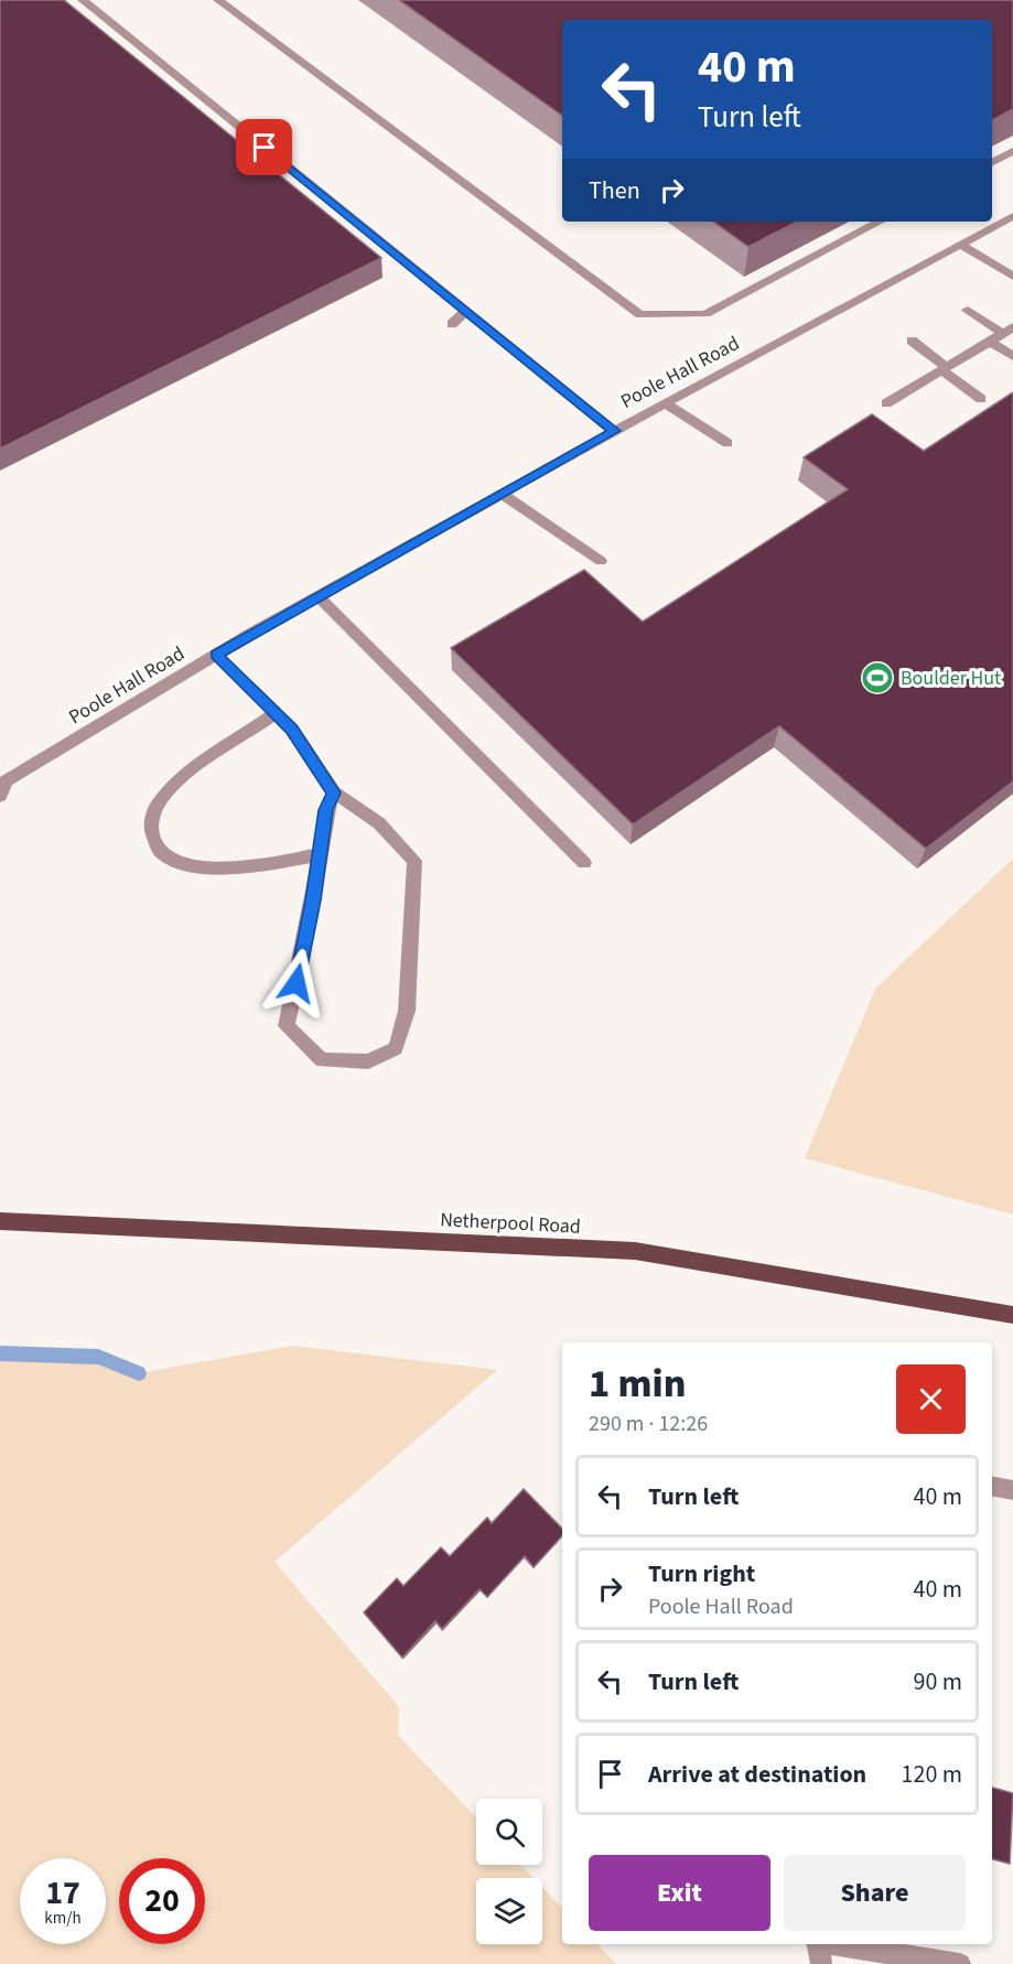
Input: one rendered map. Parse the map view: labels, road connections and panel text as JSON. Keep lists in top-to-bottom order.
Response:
{
  "streets": {
    "main road": ["Netherpool Road"],
    "street": ["Poole Hall Road"]
  },
  "places": {
    "sports": ["Boulder Hut"]
  },
  "page": {
    "turn": ["40 m", "Turn left"],
    "then": "Then",
    "heading": ["1 min", "290 m · 12:26"],
    "list": [
      {
        "name": "Turn left",
        "value": "40 m"
      },
      {
        "name": "Turn right",
        "note": "Poole Hall Road",
        "value": "40 m"
      },
      {
        "name": "Turn left",
        "value": "90 m"
      },
      {
        "name": "Arrive at destination",
        "value": "120 m"
      }
    ],
    "buttons": ["Exit", "Share"],
    "speed": "17 km/h",
    "limit": "20"
  }
}
